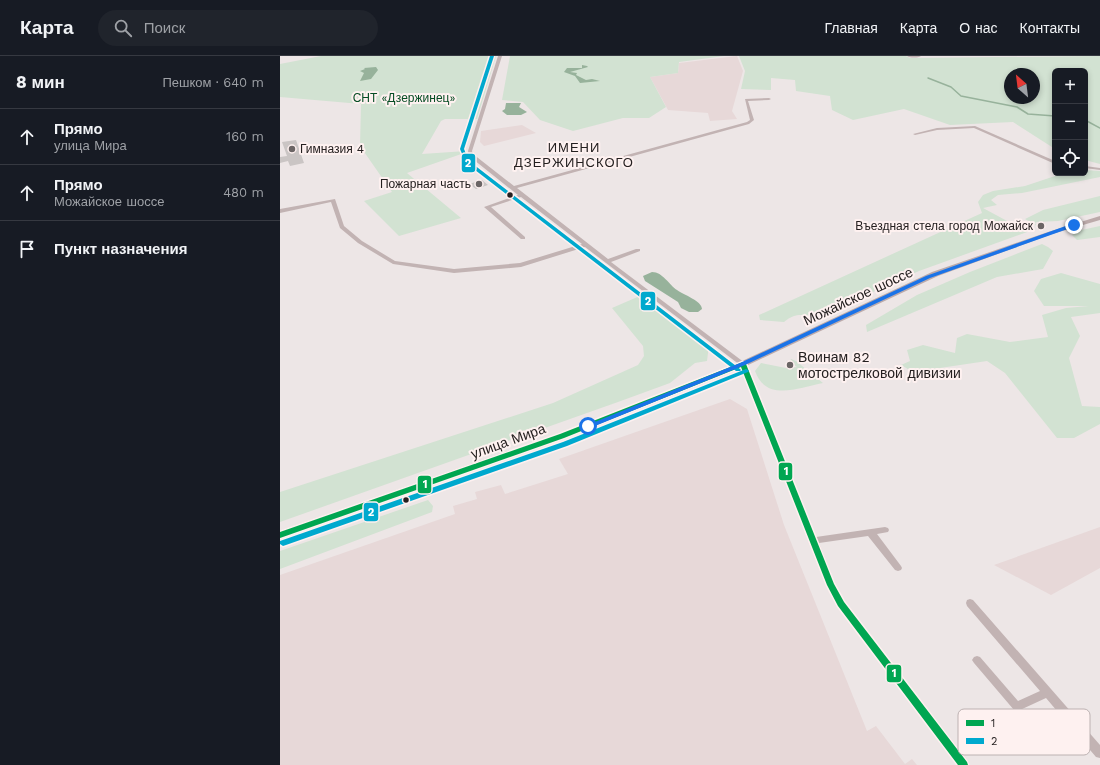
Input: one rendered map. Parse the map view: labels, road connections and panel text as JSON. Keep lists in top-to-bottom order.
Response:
{
  "streets": {
    "main road": ["Можайское шоссе", "улица Мира"]
  },
  "crossings": [
    ["Можайское шоссе", "улица Мира"]
  ],
  "districts": ["ИМЕНИ ДЗЕРЖИНСКОГО"],
  "parks": ["СНТ «Дзержинец»"],
  "places": [
    "Гимназия 4",
    "Пожарная часть",
    "Въездная стела город Можайск",
    "Воинам 82 мотострелковой дивизии"
  ],
  "lines": ["transit line 2", "transit line 1"],
  "legend": ["1", "2"],
  "north": "top left",
  "page": {
    "header": "Карта",
    "search": "Поиск",
    "nav": [
      "Главная",
      "Карта",
      "О нас",
      "Контакты"
    ],
    "heading": ["8 мин", "Пешком · 640 m"],
    "map_buttons": ["+", "−"],
    "list": [
      ["Прямо", "улица Мира", "160 m"],
      ["Прямо", "Можайское шоссе", "480 m"],
      "Пункт назначения"
    ]
  }
}
